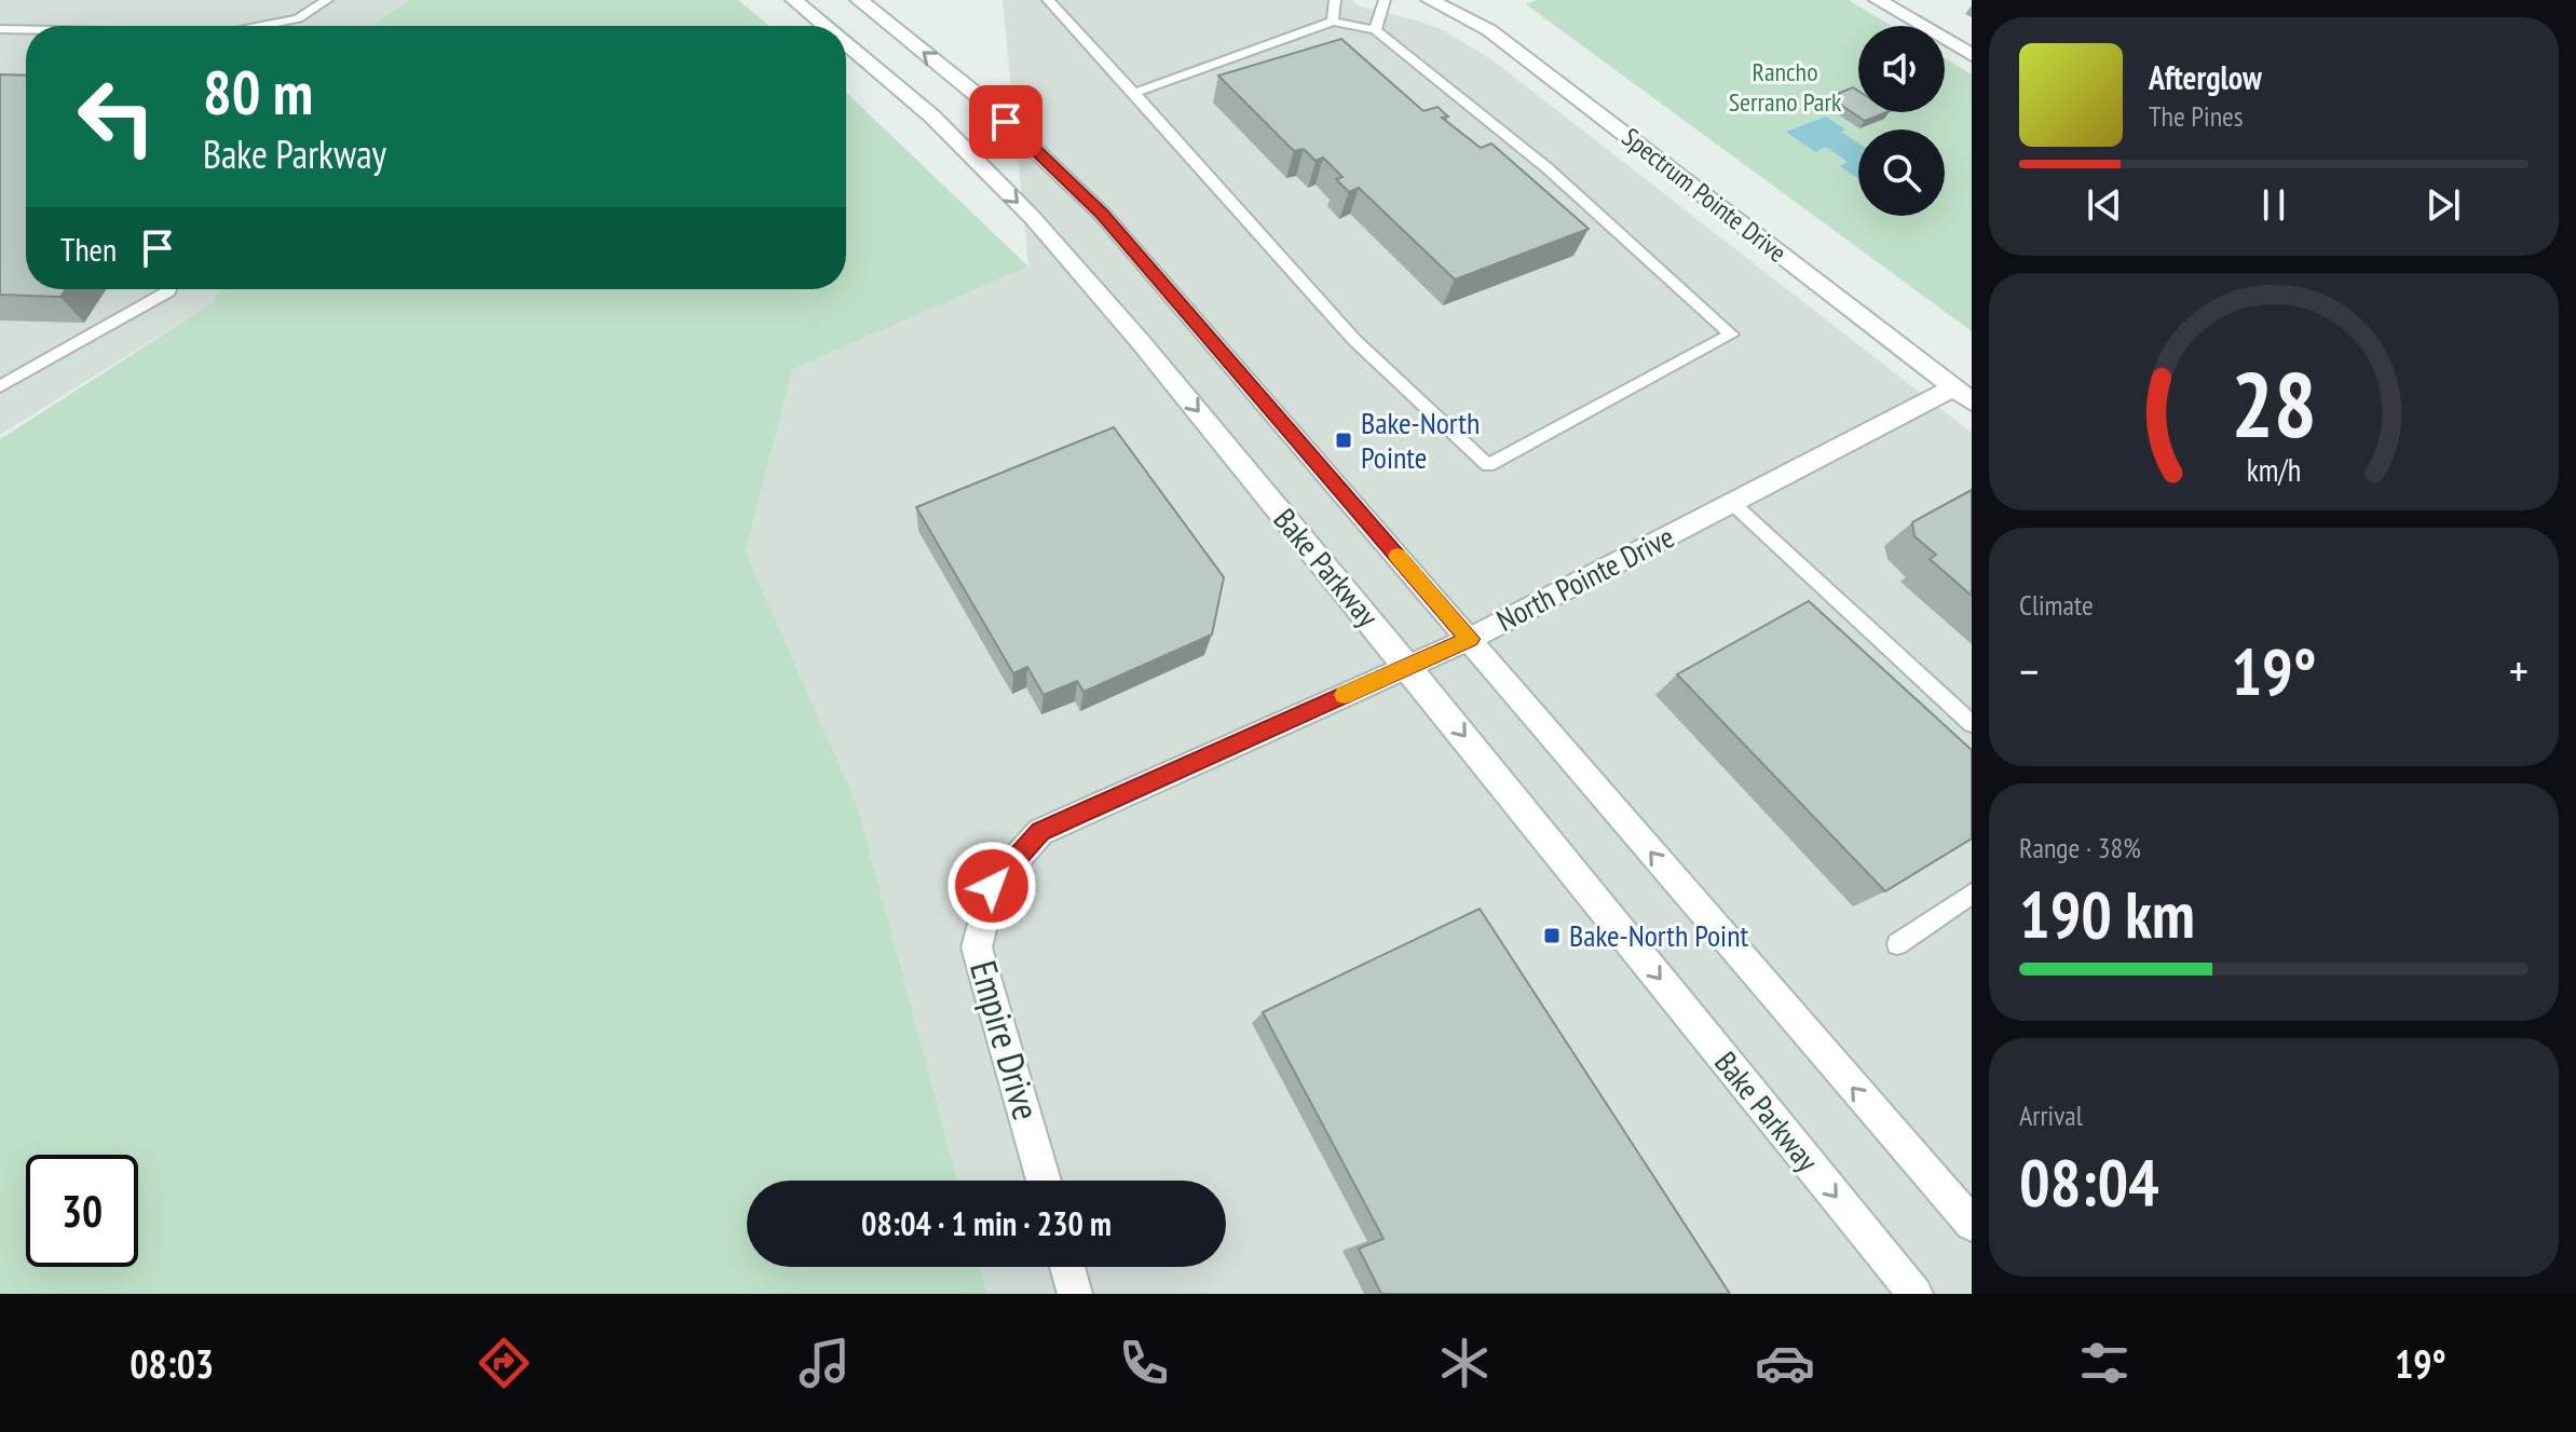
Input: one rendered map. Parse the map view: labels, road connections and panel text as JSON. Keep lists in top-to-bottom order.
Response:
{
  "streets": {
    "main road": [
      "Spectrum Pointe Drive",
      "Bake Parkway",
      "North Pointe Drive",
      "Empire Drive"
    ]
  },
  "crossings": [
    ["Spectrum Pointe Drive", "North Pointe Drive"],
    ["Bake Parkway", "North Pointe Drive"],
    ["North Pointe Drive", "Empire Drive"]
  ],
  "parks": ["Rancho Serrano Park"],
  "places": {
    "transit": ["Bake-North Pointe", "Bake-North Point"]
  },
  "page": {
    "turn": ["80 m", "Bake Parkway"],
    "song": ["Afterglow", "The Pines"],
    "then": "Then",
    "tile": [
      "Climate",
      ["Range · 38%", "190 km"],
      ["Arrival", "08:04"]
    ],
    "heat": ["−", "19°", "+"],
    "limit": "30",
    "trip": "08:04 · 1 min · 230 m",
    "tabs": ["08:03", "19°"],
    "gauge": ["28", "km/h"]
  }
}
